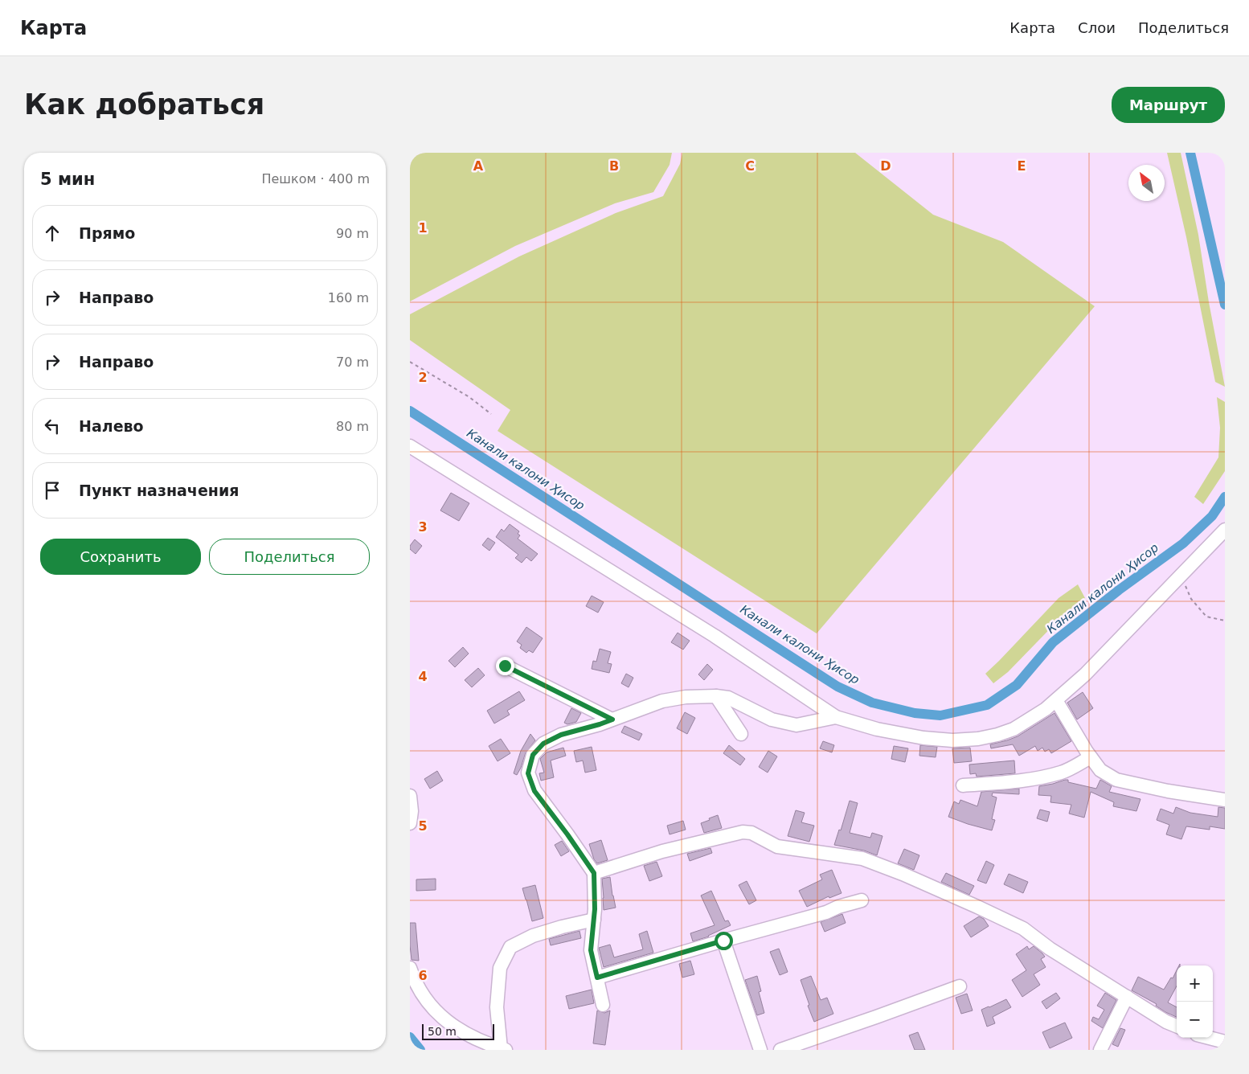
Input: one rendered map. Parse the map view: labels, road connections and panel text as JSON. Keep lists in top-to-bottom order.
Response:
{
  "water": ["Канали калони Ҳисор"],
  "scale_bar": "50 m",
  "north": "top left",
  "page": {
    "header": "Карта",
    "nav": ["Карта", "Слои", "Поделиться"],
    "buttons": [
      "Маршрут",
      ["Сохранить", "Поделиться"]
    ],
    "title": "Как добраться",
    "heading": ["5 мин", "Пешком · 400 m"],
    "list": [
      ["Прямо", "90 m"],
      ["Направо", "160 m"],
      ["Направо", "70 m"],
      ["Налево", "80 m"],
      "Пункт назначения"
    ],
    "map_buttons": ["+", "−"],
    "scale": "50 m"
  },
  "grid": {
    "columns": [
      "A",
      "B",
      "C",
      "D",
      "E"
    ],
    "rows": [
      "1",
      "2",
      "3",
      "4",
      "5",
      "6"
    ]
  }
}
